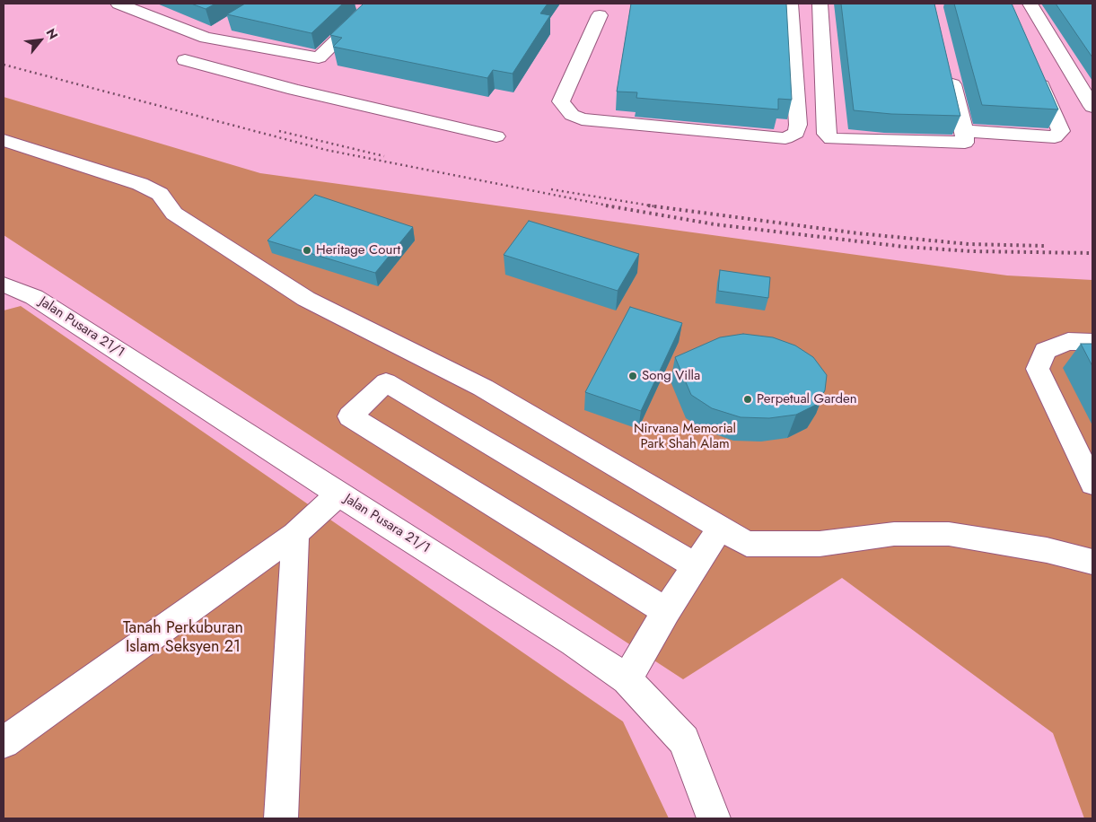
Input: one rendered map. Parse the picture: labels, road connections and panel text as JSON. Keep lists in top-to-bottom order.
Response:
{
  "streets": {
    "street": ["Jalan Pusara 21/1"]
  },
  "parks": ["Nirvana Memorial Park Shah Alam", "Tanah Perkuburan Islam Seksyen 21"],
  "places": ["Heritage Court", "Song Villa", "Perpetual Garden"],
  "north": "top right"
}
